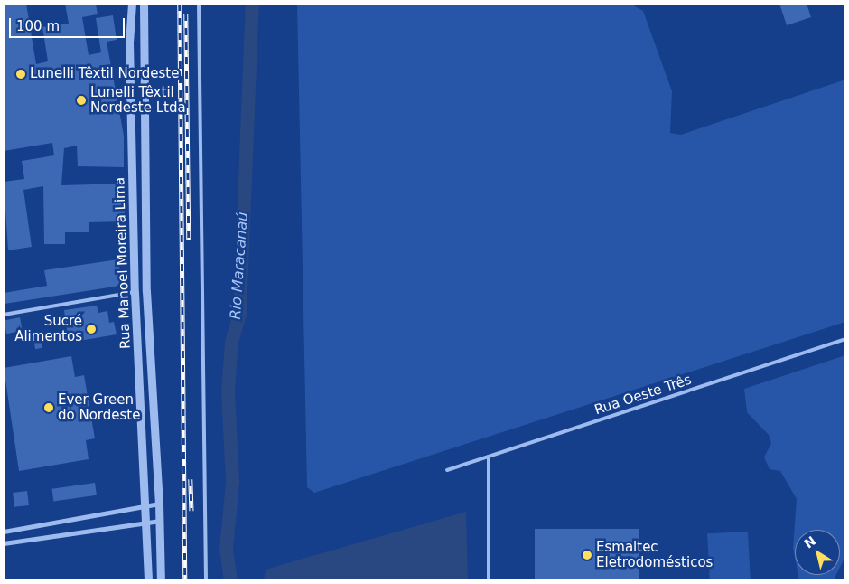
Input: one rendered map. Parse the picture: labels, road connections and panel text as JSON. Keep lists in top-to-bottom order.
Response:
{
  "streets": {
    "street": ["Rua Manoel Moreira Lima"],
    "lane": ["Rua Oeste Três"]
  },
  "water": ["Rio Maracanaú"],
  "places": [
    "Lunelli Têxtil Nordeste",
    "Lunelli Têxtil Nordeste Ltda",
    "Sucré Alimentos",
    "Ever Green do Nordeste",
    "Esmaltec Eletrodomésticos"
  ],
  "scale_bar": "100 m",
  "north": "top left"
}
